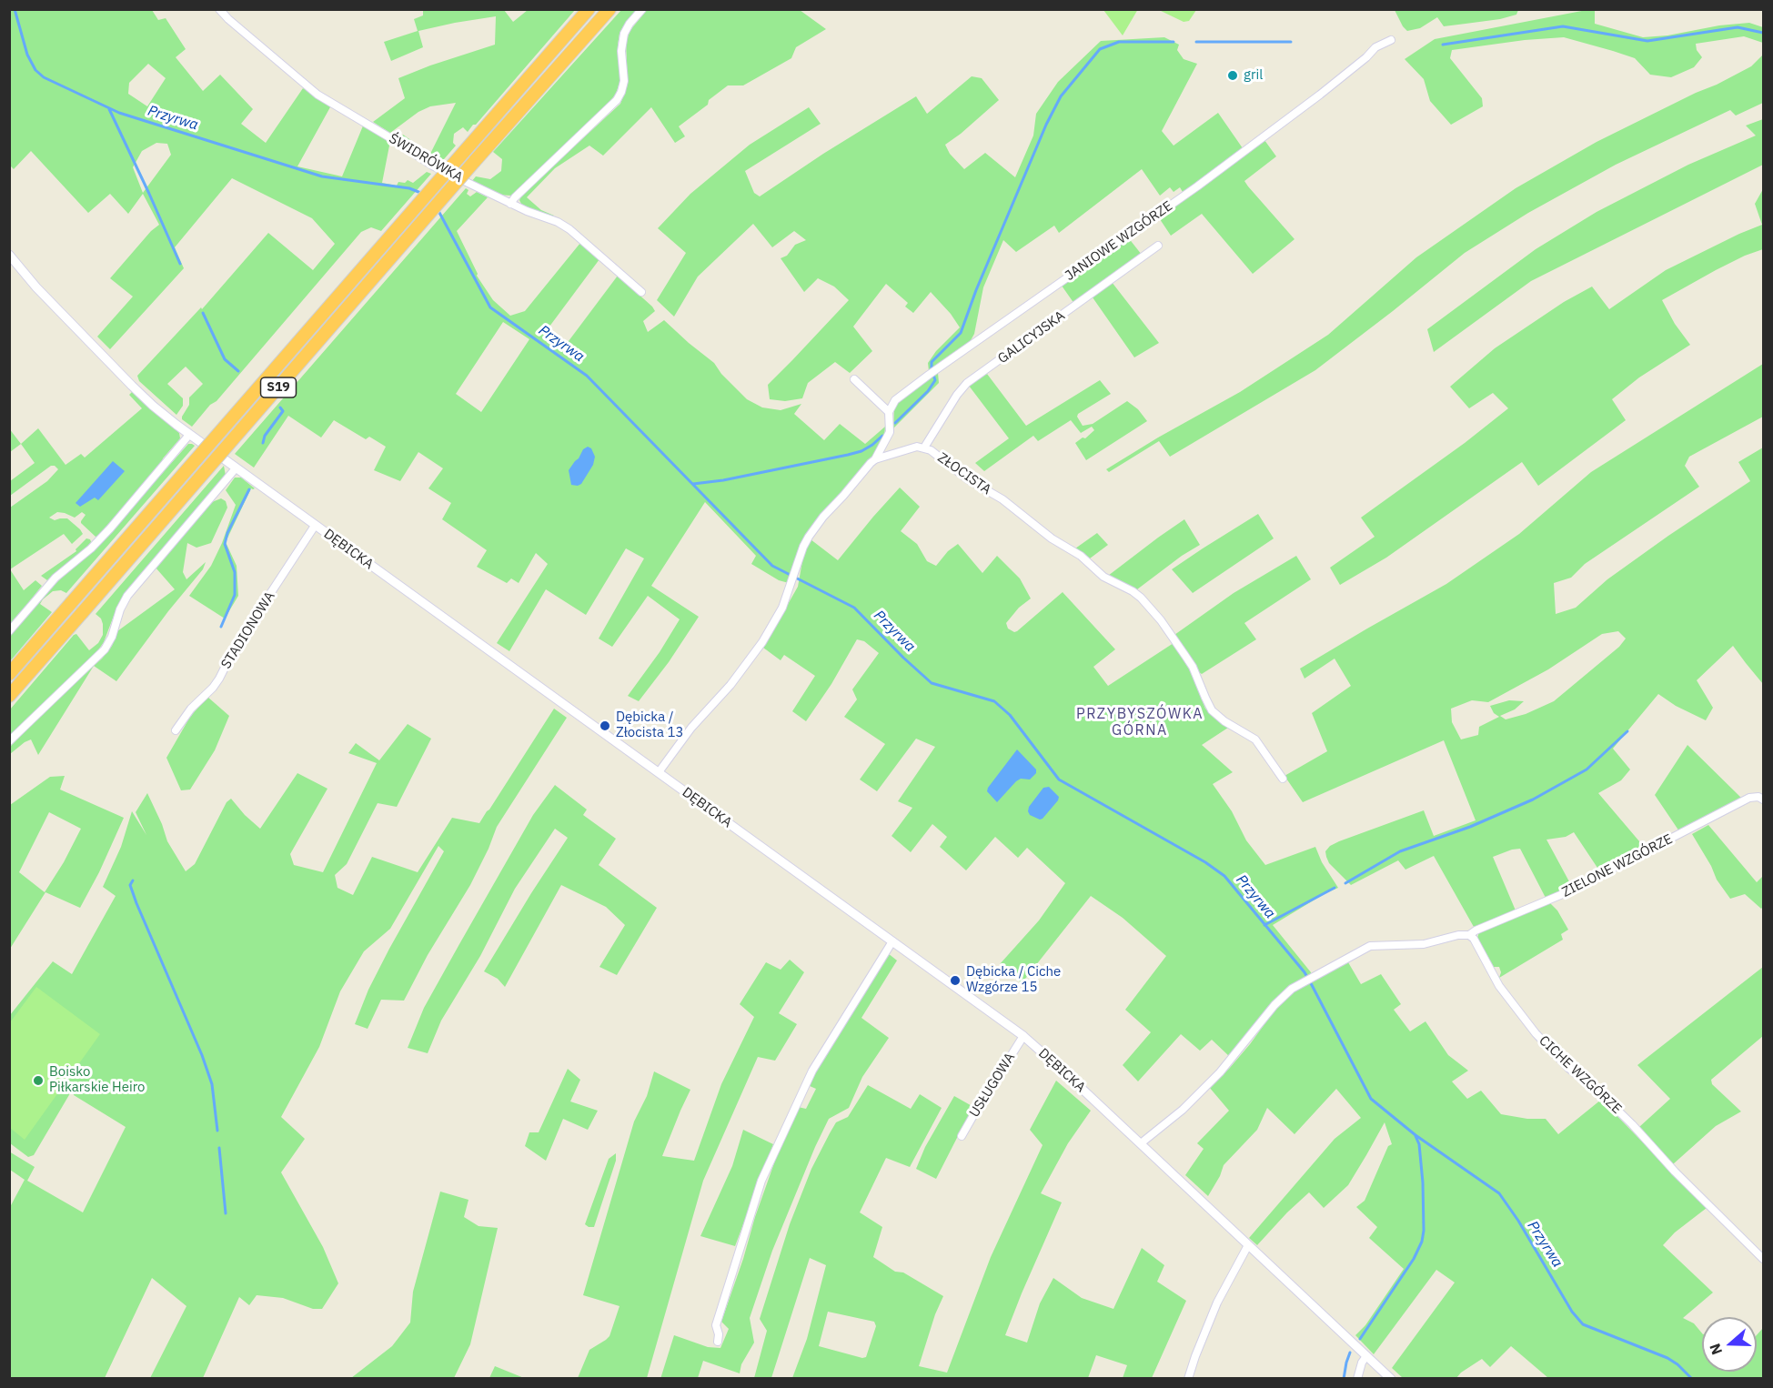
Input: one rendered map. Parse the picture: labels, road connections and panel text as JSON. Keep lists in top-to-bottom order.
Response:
{
  "streets": {
    "highway": ["S19"],
    "street": [
      "ŚWIDRÓWKA",
      "JANIOWE WZGÓRZE",
      "GALICYJSKA",
      "ZŁOCISTA",
      "DĘBICKA",
      "STADIONOWA",
      "ZIELONE WZGÓRZE",
      "CICHE WZGÓRZE",
      "USŁUGOWA"
    ]
  },
  "crossings": [
    ["GALICYJSKA", "ZŁOCISTA"],
    ["ZŁOCISTA", "DĘBICKA"],
    ["DĘBICKA", "STADIONOWA"],
    ["DĘBICKA", "USŁUGOWA"],
    ["ZIELONE WZGÓRZE", "CICHE WZGÓRZE"]
  ],
  "districts": ["PRZYBYSZÓWKA GÓRNA"],
  "water": ["Przyrwa"],
  "places": [
    "gril",
    "Dębicka / Złocista 13",
    "Dębicka / Ciche Wzgórze 15",
    "Boisko Piłkarskie Heiro"
  ],
  "north": "left"
}
